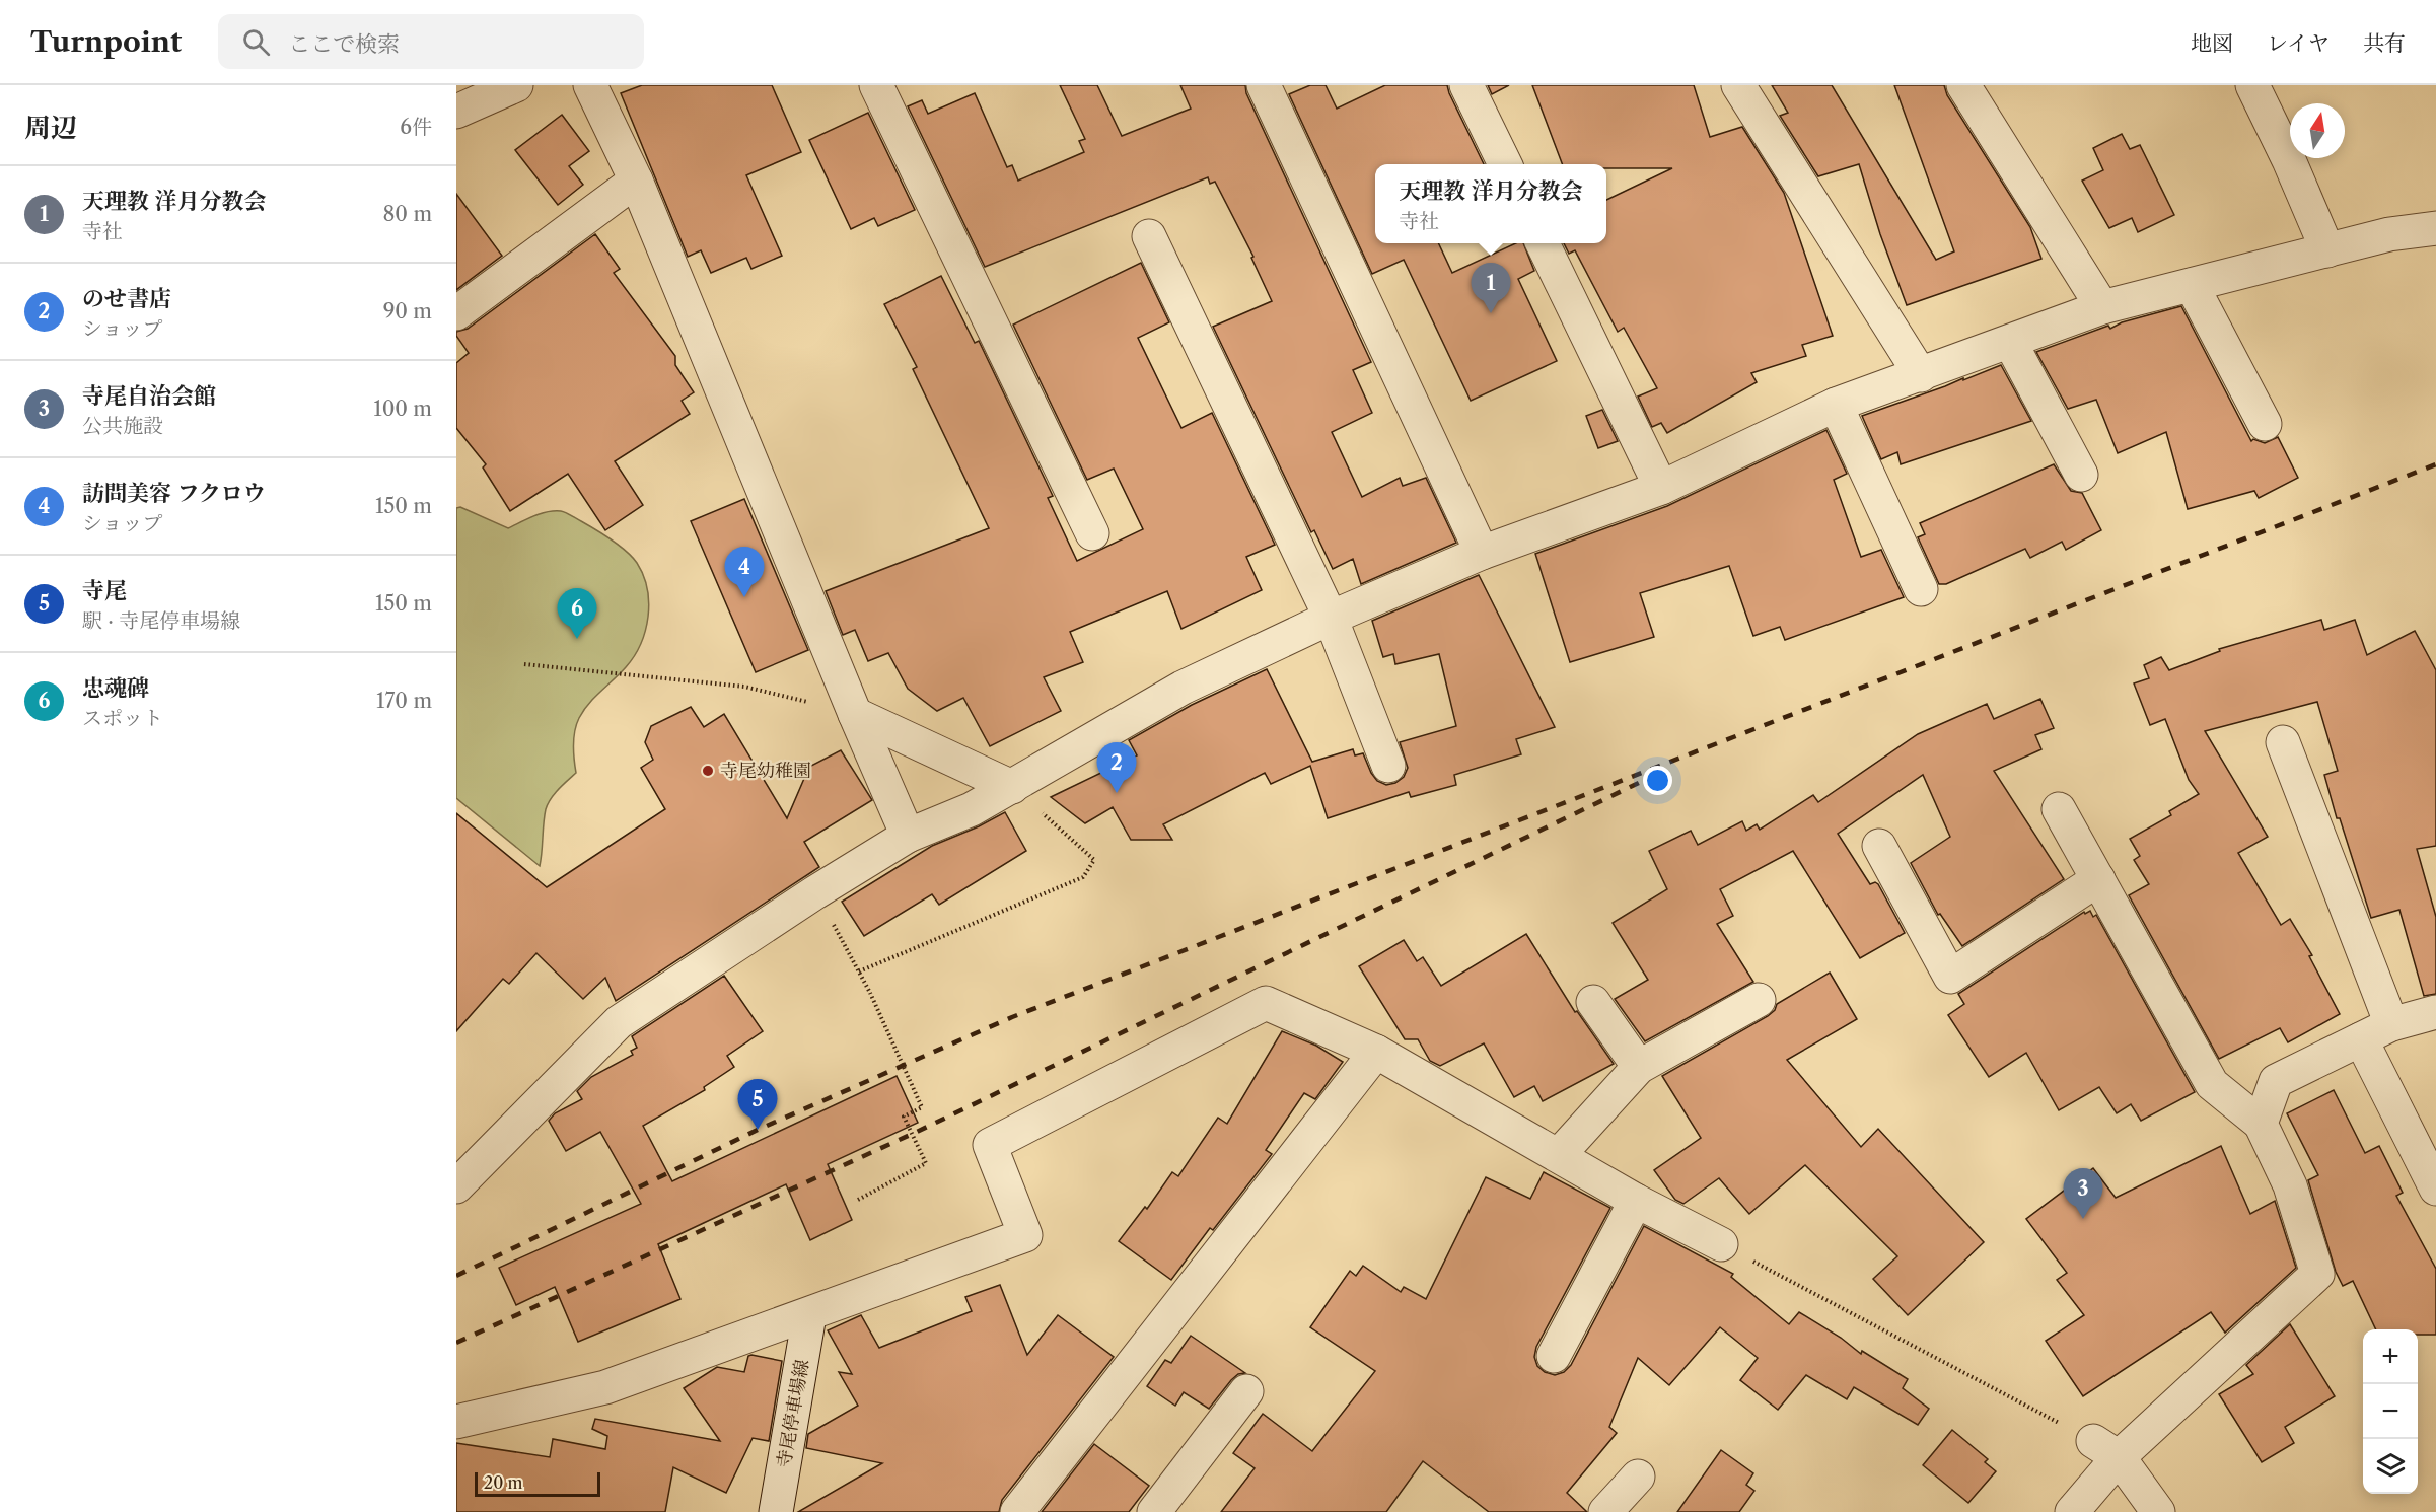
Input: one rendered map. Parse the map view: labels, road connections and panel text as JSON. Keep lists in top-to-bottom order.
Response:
{
  "streets": {
    "street": ["寺尾停車場線"]
  },
  "places": ["寺尾幼稚園"],
  "scale_bar": "20 m",
  "north": "top",
  "page": {
    "header": "Turnpoint",
    "search": "ここで検索",
    "nav": ["地図", "レイヤ", "共有"],
    "heading": ["周辺", "6件"],
    "list": [
      {
        "mark": "1",
        "name": "天理教 洋月分教会",
        "note": "寺社",
        "value": "80 m"
      },
      {
        "mark": "2",
        "name": "のせ書店",
        "note": "ショップ",
        "value": "90 m"
      },
      {
        "mark": "3",
        "name": "寺尾自治会館",
        "note": "公共施設",
        "value": "100 m"
      },
      {
        "mark": "4",
        "name": "訪問美容 フクロウ",
        "note": "ショップ",
        "value": "150 m"
      },
      {
        "mark": "5",
        "name": "寺尾",
        "note": "駅 · 寺尾停車場線",
        "value": "150 m"
      },
      {
        "mark": "6",
        "name": "忠魂碑",
        "note": "スポット",
        "value": "170 m"
      }
    ],
    "popup": ["天理教 洋月分教会", "寺社"],
    "pins": [
      "1",
      "4",
      "6",
      "2",
      "5",
      "3"
    ],
    "map_buttons": ["+", "−"],
    "scale": "20 m"
  }
}
